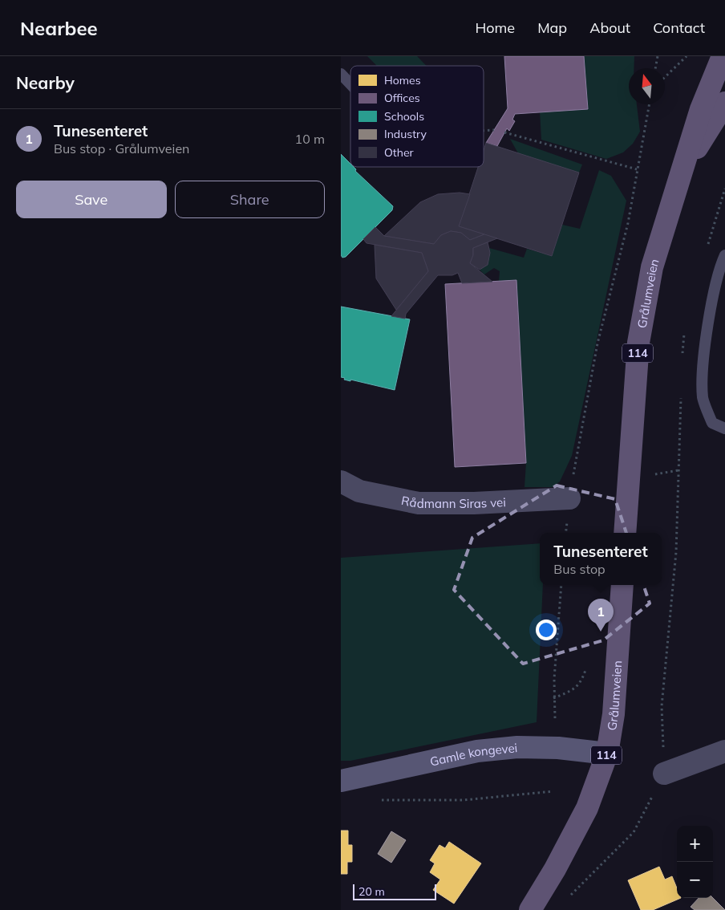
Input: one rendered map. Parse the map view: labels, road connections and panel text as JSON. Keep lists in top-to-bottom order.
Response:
{
  "streets": {
    "main road": ["Grålumveien", "114", "Gamle kongevei"],
    "street": ["Rådmann Siras vei"]
  },
  "crossings": [
    ["Grålumveien", "Gamle kongevei"]
  ],
  "legend": [
    "Homes",
    "Offices",
    "Schools",
    "Industry",
    "Other"
  ],
  "scale_bar": "20 m",
  "north": "top",
  "page": {
    "header": "Nearbee",
    "nav": [
      "Home",
      "Map",
      "About",
      "Contact"
    ],
    "heading": "Nearby",
    "list": [
      {
        "mark": "1",
        "name": "Tunesenteret",
        "note": "Bus stop · Grålumveien",
        "value": "10 m"
      }
    ],
    "buttons": ["Save", "Share"],
    "popup": ["Tunesenteret", "Bus stop"],
    "pins": "1",
    "map_buttons": ["+", "−"],
    "scale": "20 m"
  }
}
